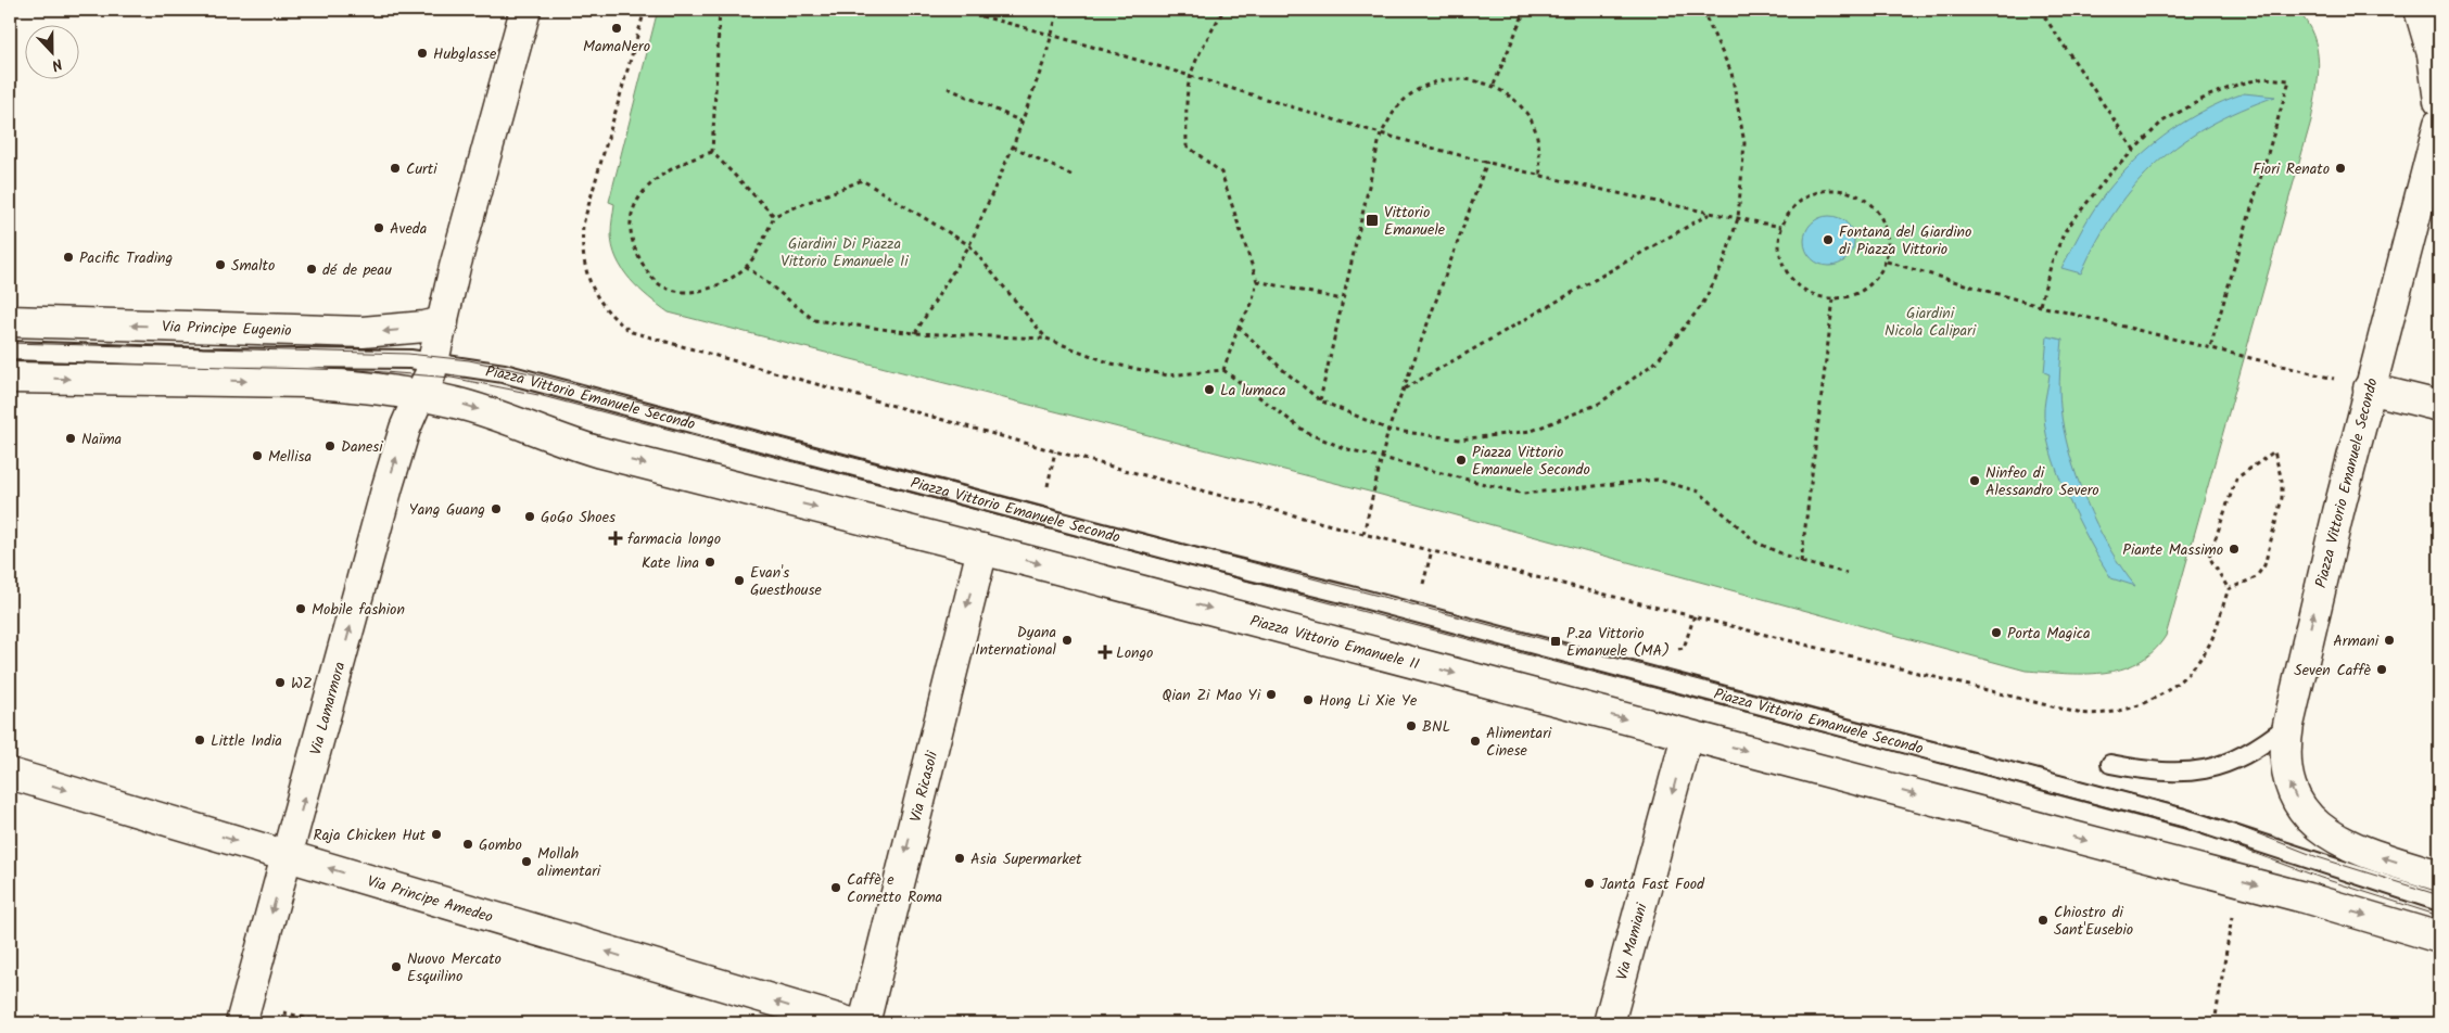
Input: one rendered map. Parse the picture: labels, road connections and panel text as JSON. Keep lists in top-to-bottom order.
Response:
{
  "streets": {
    "street": [
      "Via Principe Eugenio",
      "Piazza Vittorio Emanuele Secondo",
      "Piazza Vittorio Emanuele II",
      "Via Lamarmora",
      "Via Ricasoli",
      "Via Principe Amedeo",
      "Via Mamiani"
    ]
  },
  "crossings": [
    ["Via Principe Eugenio", "Piazza Vittorio Emanuele Secondo"],
    ["Piazza Vittorio Emanuele II", "Via Ricasoli"],
    ["Piazza Vittorio Emanuele II", "Via Mamiani"],
    ["Via Lamarmora", "Via Principe Amedeo"]
  ],
  "one_way": ["Piazza Vittorio Emanuele II", "Via Ricasoli", "Via Mamiani"],
  "parks": ["Giardini Di Piazza Vittorio Emanuele Ii", "Giardini Nicola Calipari"],
  "places": {
    "other": [
      "MamaNero",
      "Hubglasse",
      "Curti",
      "Fiori Renato",
      "Aveda",
      "Fontana del Giardino di Piazza Vittorio",
      "Pacific Trading",
      "Smalto",
      "dé de peau",
      "La lumaca",
      "Naïma",
      "Danesi",
      "Mellisa",
      "Piazza Vittorio Emanuele Secondo",
      "Ninfeo di Alessandro Severo",
      "Yang Guang",
      "GoGo Shoes",
      "Piante Massimo",
      "Kate lina",
      "Evan's Guesthouse",
      "Mobile fashion",
      "Porta Magica",
      "Dyana International",
      "Armani",
      "Seven Caffè",
      "WZ",
      "Qian Zi Mao Yi",
      "Hong Li Xie Ye",
      "BNL",
      "Little India",
      "Alimentari Cinese",
      "Raja Chicken Hut",
      "Gombo",
      "Asia Supermarket",
      "Mollah alimentari",
      "Janta Fast Food",
      "Caffè e Cornetto Roma",
      "Chiostro di Sant'Eusebio",
      "Nuovo Mercato Esquilino"
    ],
    "transit": ["Vittorio Emanuele", "P.za Vittorio Emanuele (MA)"],
    "health": ["farmacia longo", "Longo"]
  },
  "north": "bottom"
}
